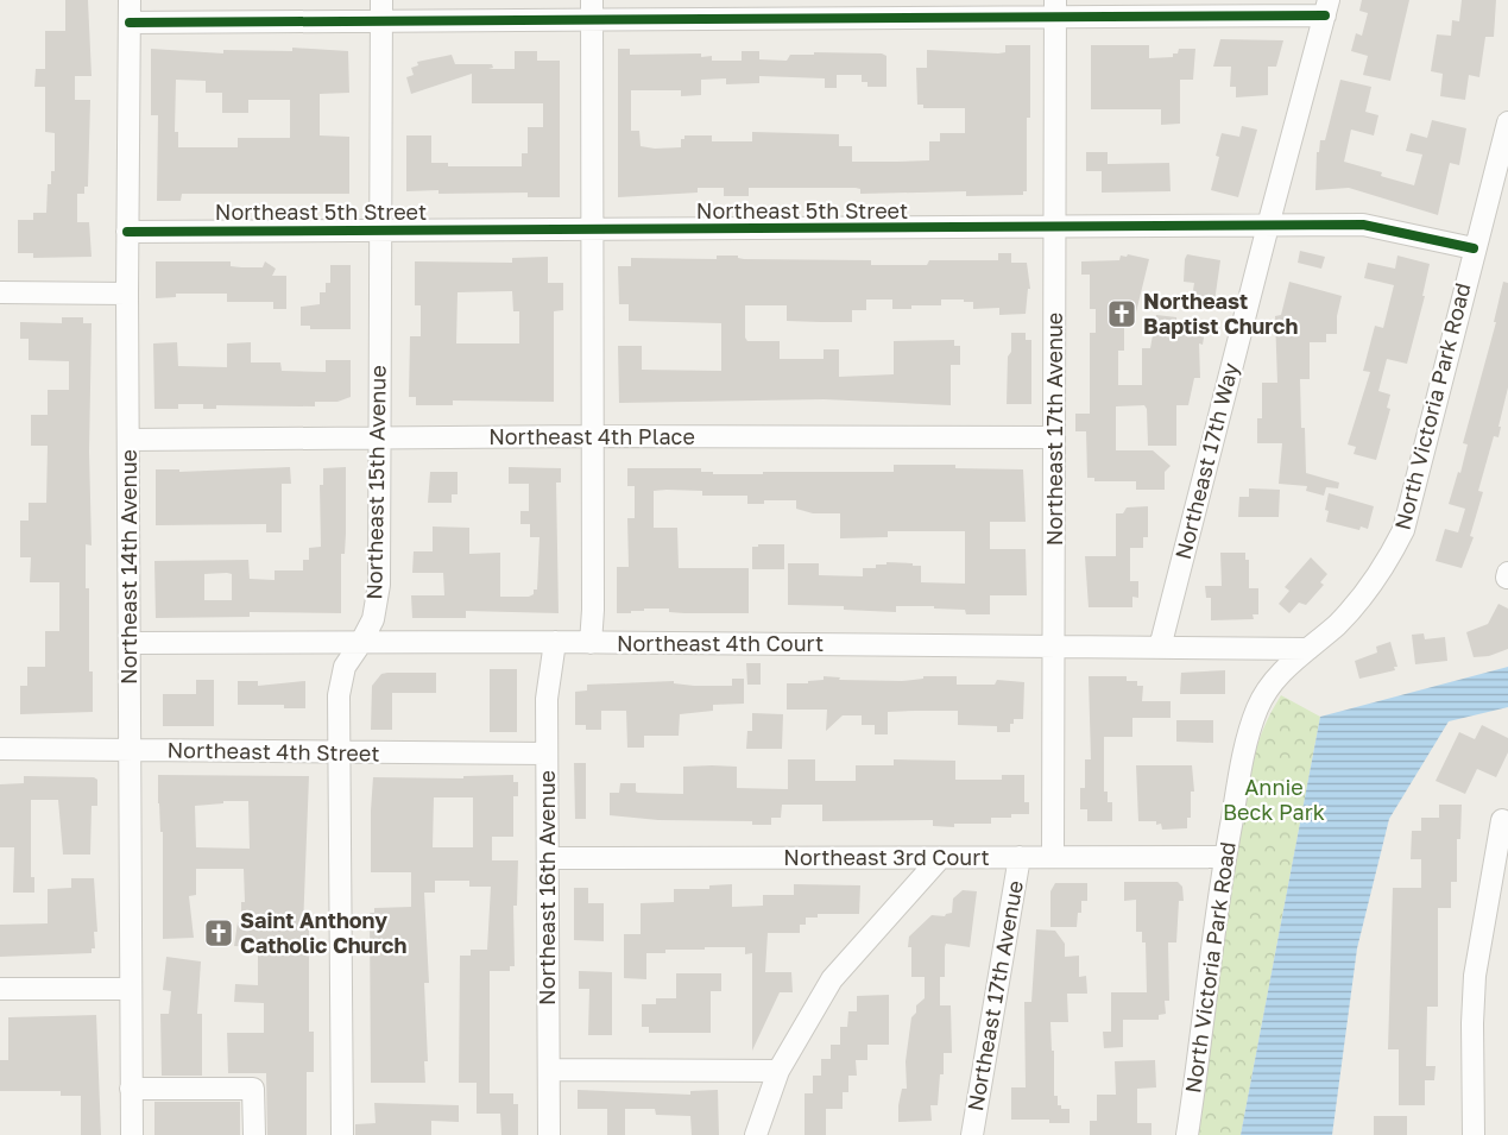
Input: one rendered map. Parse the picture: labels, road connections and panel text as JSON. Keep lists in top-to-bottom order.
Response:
{
  "streets": {
    "street": [
      "Northeast 5th Street",
      "North Victoria Park Road",
      "Northeast 17th Avenue",
      "Northeast 4th Place",
      "Northeast 17th Way",
      "Northeast 15th Avenue",
      "Northeast 14th Avenue",
      "Northeast 4th Court",
      "Northeast 4th Street",
      "Northeast 3rd Court",
      "Northeast 16th Avenue"
    ]
  },
  "crossings": [
    ["Northeast 5th Street", "North Victoria Park Road"],
    ["Northeast 5th Street", "Northeast 17th Avenue"],
    ["Northeast 5th Street", "Northeast 17th Way"],
    ["Northeast 5th Street", "Northeast 15th Avenue"],
    ["Northeast 5th Street", "Northeast 14th Avenue"],
    ["North Victoria Park Road", "Northeast 4th Court"],
    ["North Victoria Park Road", "Northeast 3rd Court"],
    ["Northeast 17th Avenue", "Northeast 4th Place"],
    ["Northeast 17th Avenue", "Northeast 4th Court"],
    ["Northeast 17th Avenue", "Northeast 3rd Court"],
    ["Northeast 4th Place", "Northeast 15th Avenue"],
    ["Northeast 4th Place", "Northeast 14th Avenue"],
    ["Northeast 17th Way", "Northeast 4th Court"],
    ["Northeast 15th Avenue", "Northeast 4th Court"],
    ["Northeast 15th Avenue", "Northeast 4th Street"],
    ["Northeast 14th Avenue", "Northeast 4th Court"],
    ["Northeast 14th Avenue", "Northeast 4th Street"],
    ["Northeast 4th Court", "Northeast 16th Avenue"],
    ["Northeast 4th Street", "Northeast 16th Avenue"],
    ["Northeast 3rd Court", "Northeast 16th Avenue"]
  ],
  "parks": ["Annie Beck Park"],
  "places": {
    "church": ["Northeast Baptist Church", "Saint Anthony Catholic Church"]
  }
}
